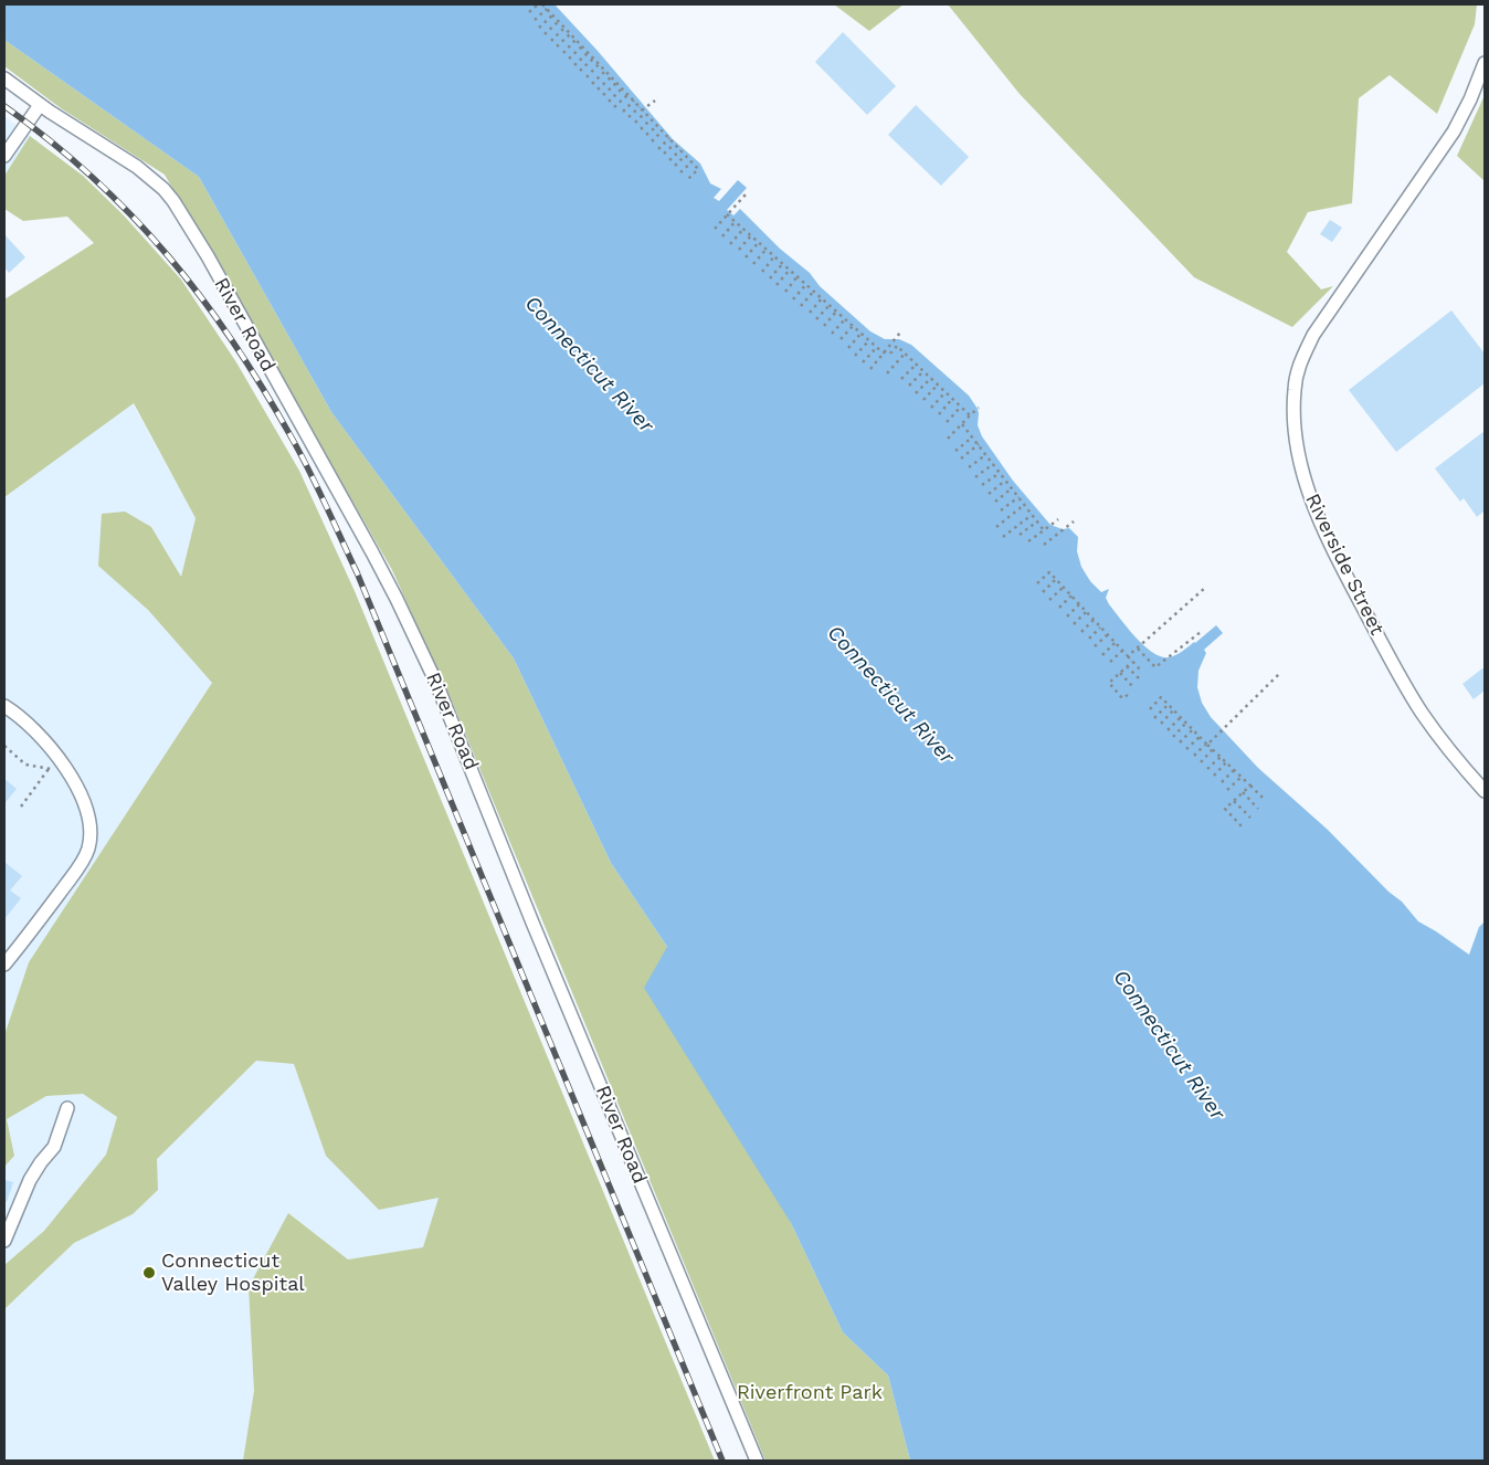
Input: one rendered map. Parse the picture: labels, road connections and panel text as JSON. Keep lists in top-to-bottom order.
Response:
{
  "streets": {
    "street": ["River Road", "Riverside Street"]
  },
  "water": ["Connecticut River"],
  "parks": ["Riverfront Park"],
  "places": ["Connecticut Valley Hospital"]
}
